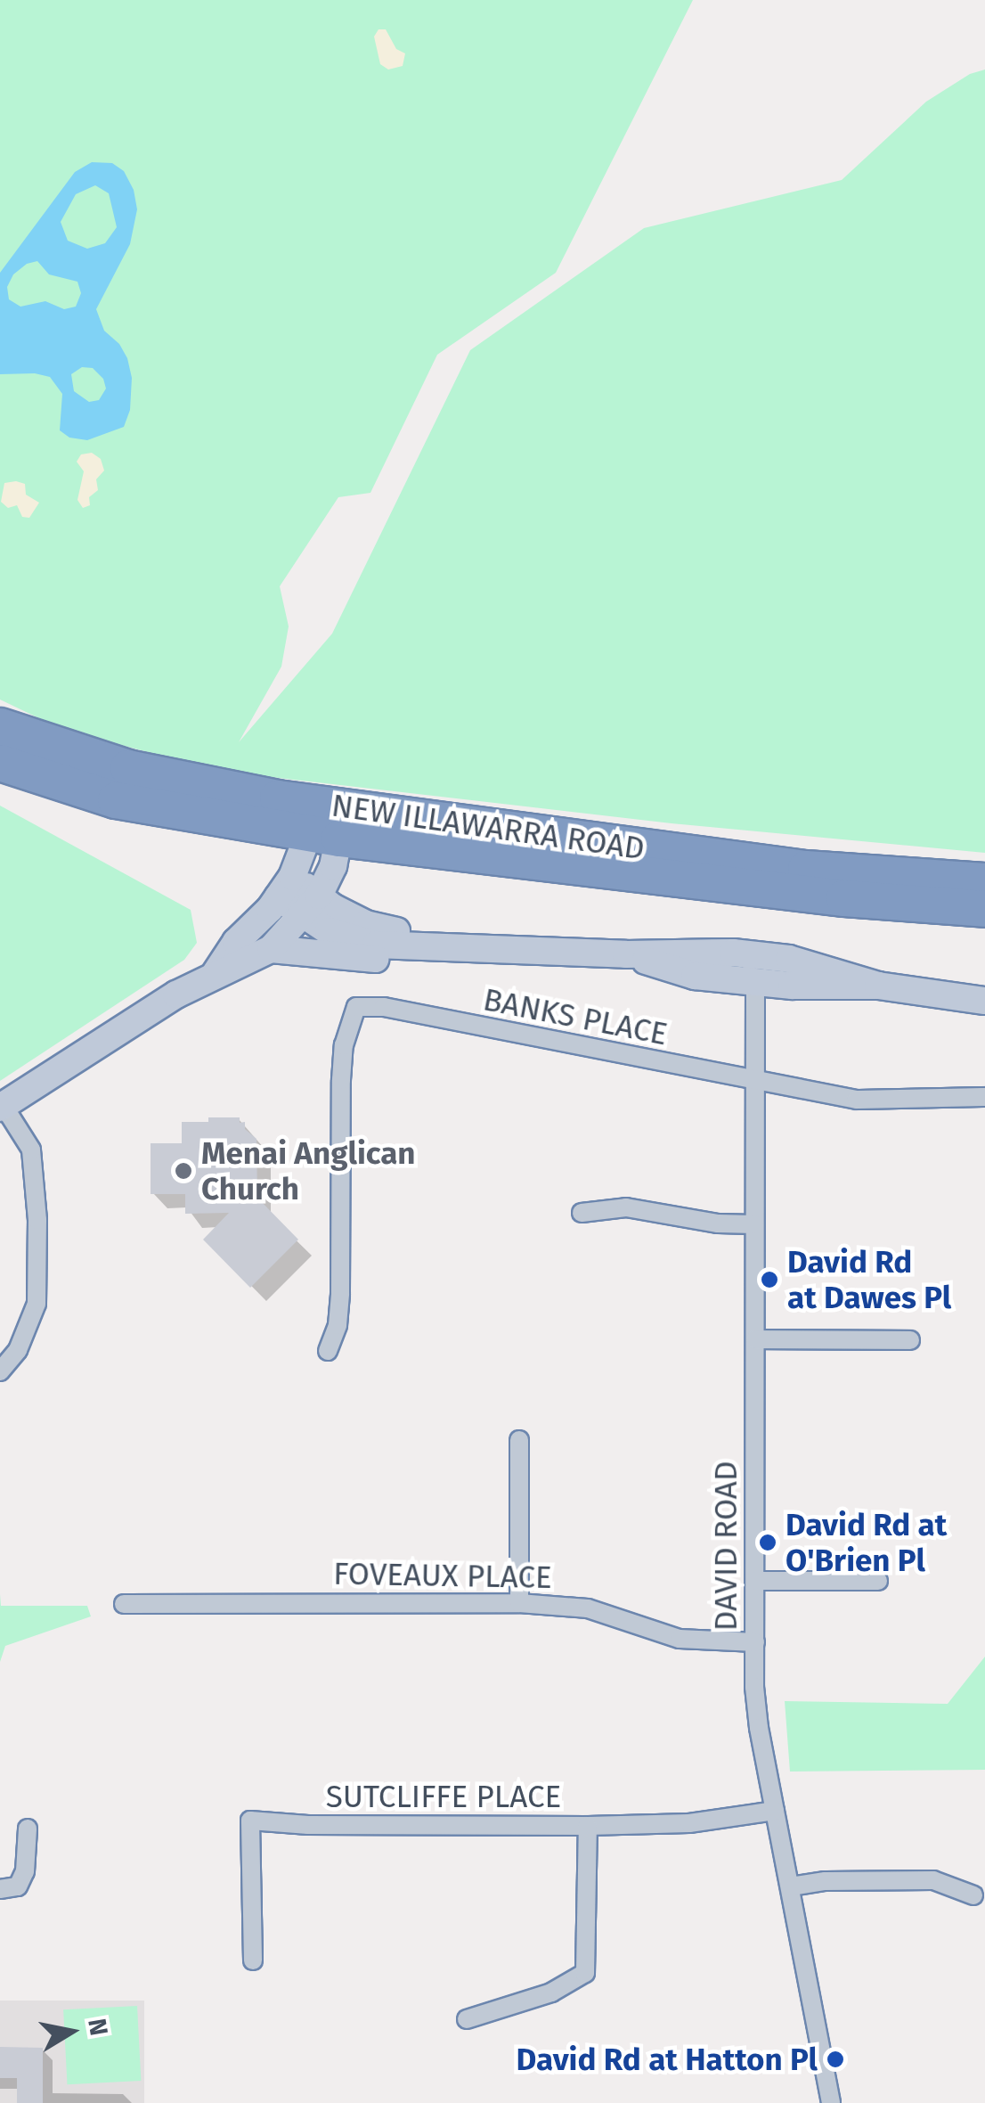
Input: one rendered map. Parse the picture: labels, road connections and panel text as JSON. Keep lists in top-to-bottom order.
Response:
{
  "streets": {
    "highway": ["NEW ILLAWARRA ROAD"],
    "street": [
      "BANKS PLACE",
      "DAVID ROAD",
      "FOVEAUX PLACE",
      "SUTCLIFFE PLACE"
    ]
  },
  "crossings": [
    ["BANKS PLACE", "DAVID ROAD"],
    ["DAVID ROAD", "FOVEAUX PLACE"],
    ["DAVID ROAD", "SUTCLIFFE PLACE"]
  ],
  "places": [
    "Menai Anglican Church",
    "David Rd at Dawes Pl",
    "David Rd at O'Brien Pl",
    "David Rd at Hatton Pl"
  ],
  "north": "right"
}
